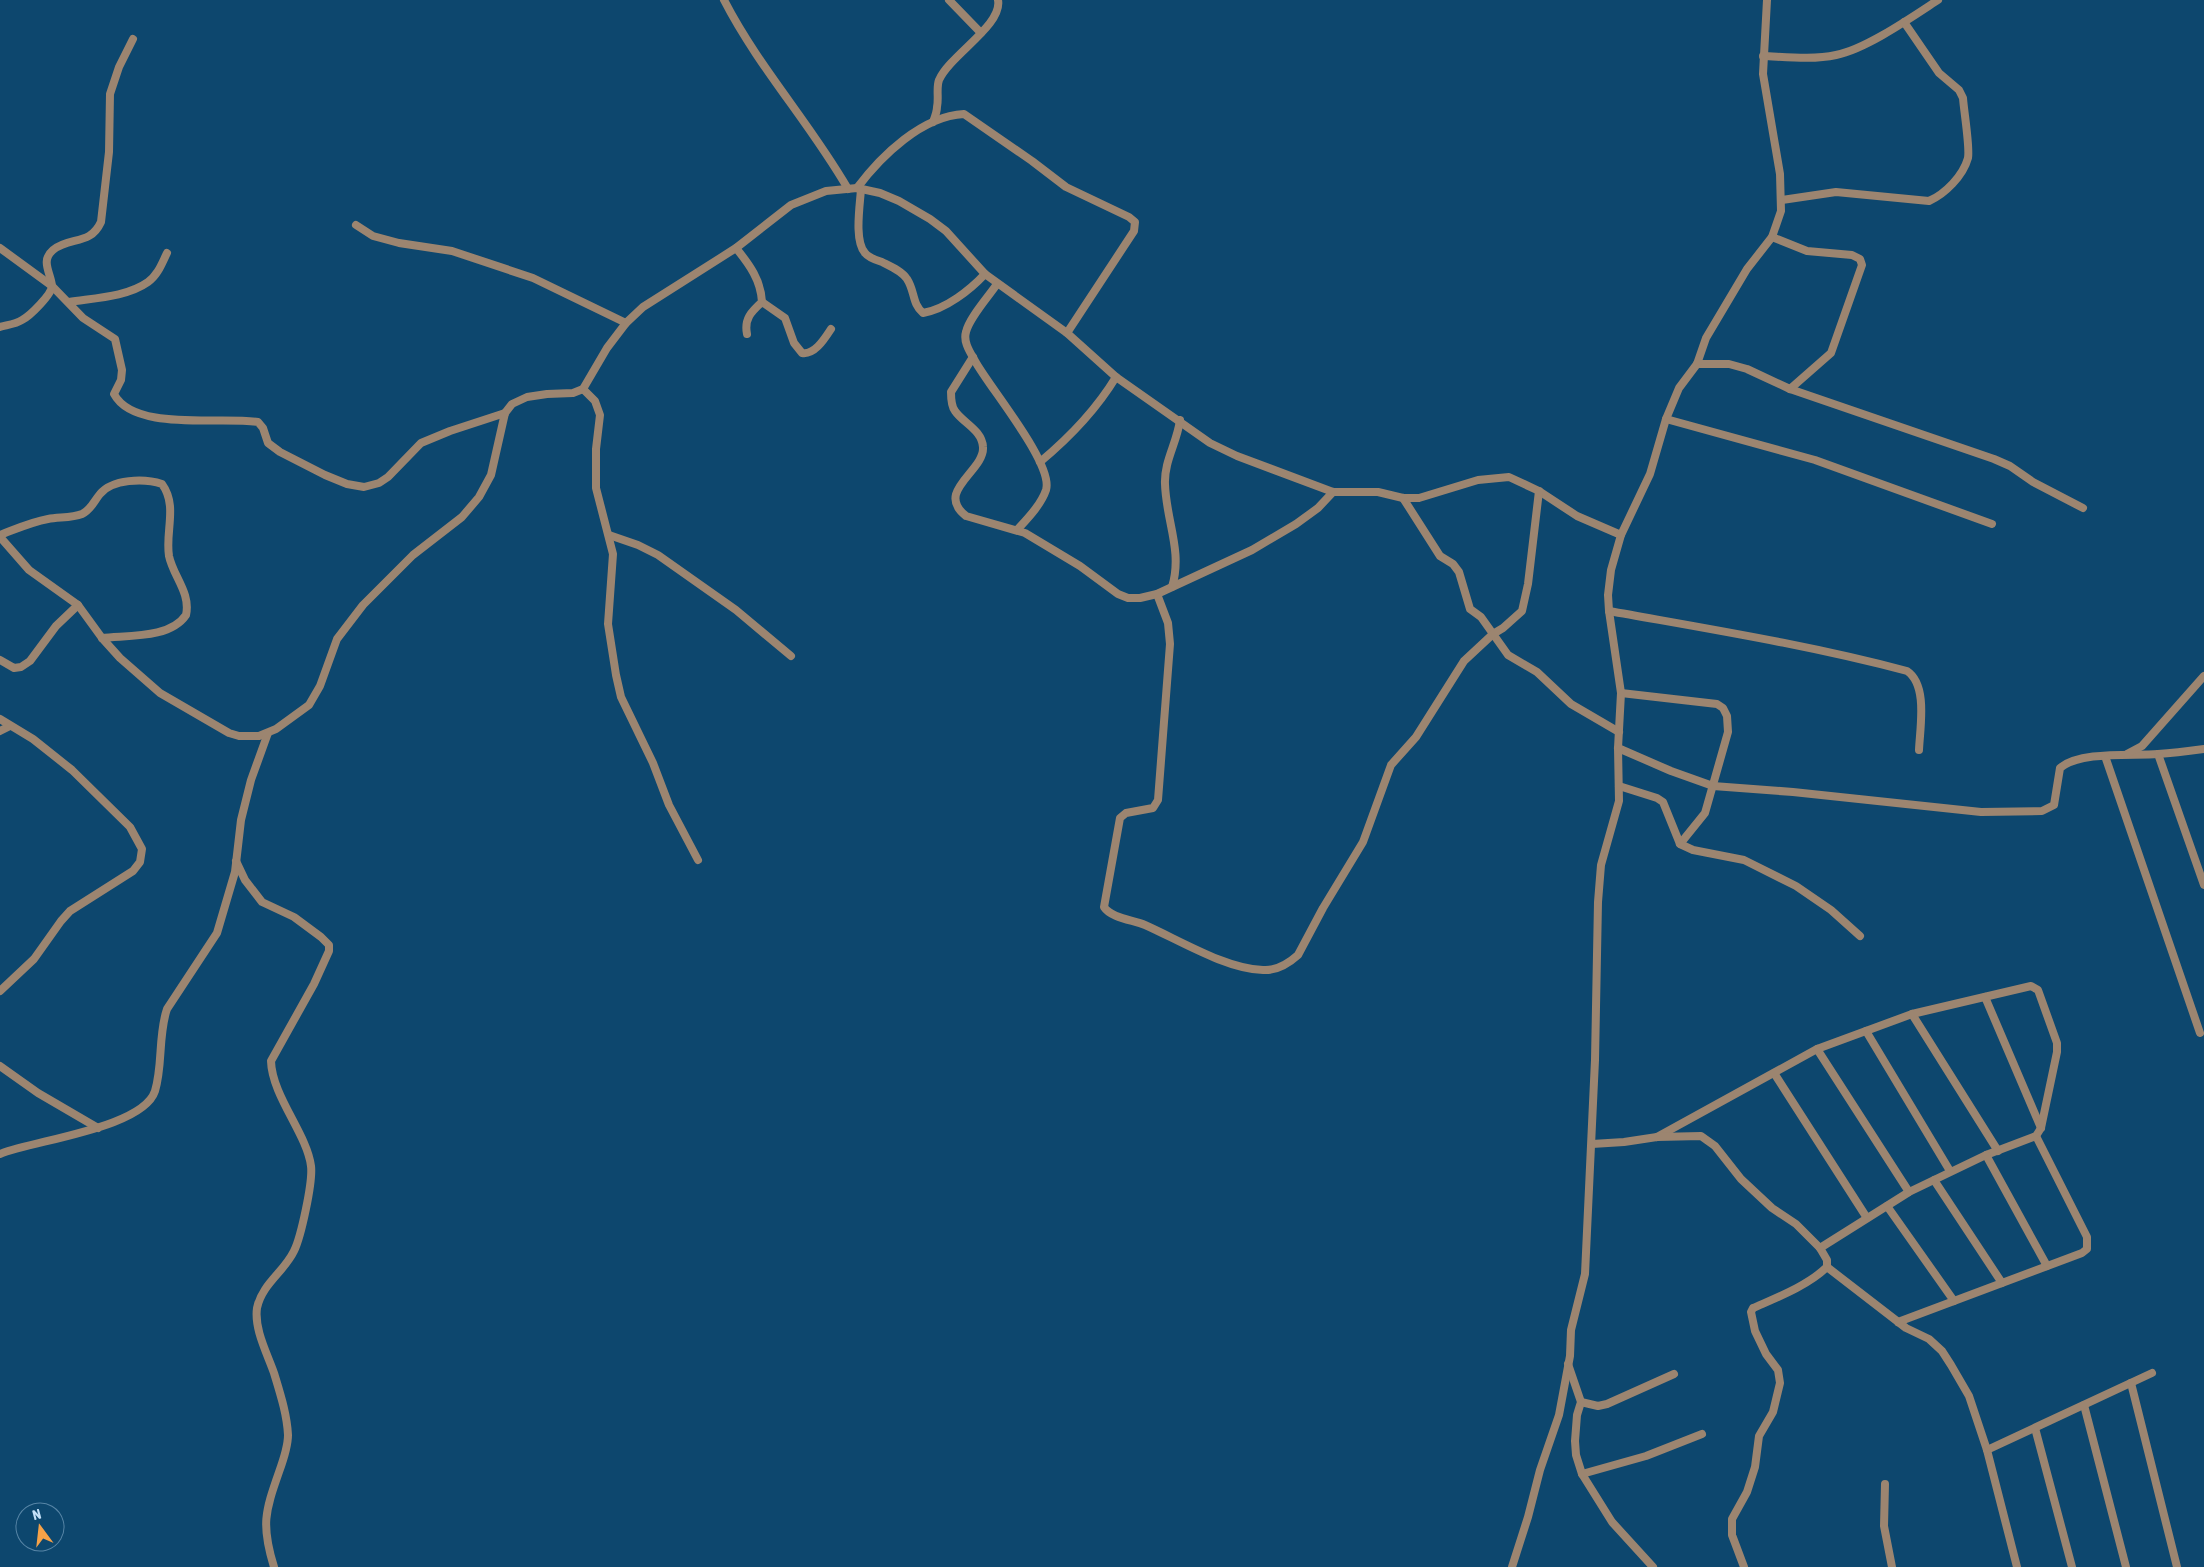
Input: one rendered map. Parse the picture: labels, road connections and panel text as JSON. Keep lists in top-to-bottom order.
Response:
{
  "north": "top"
}
